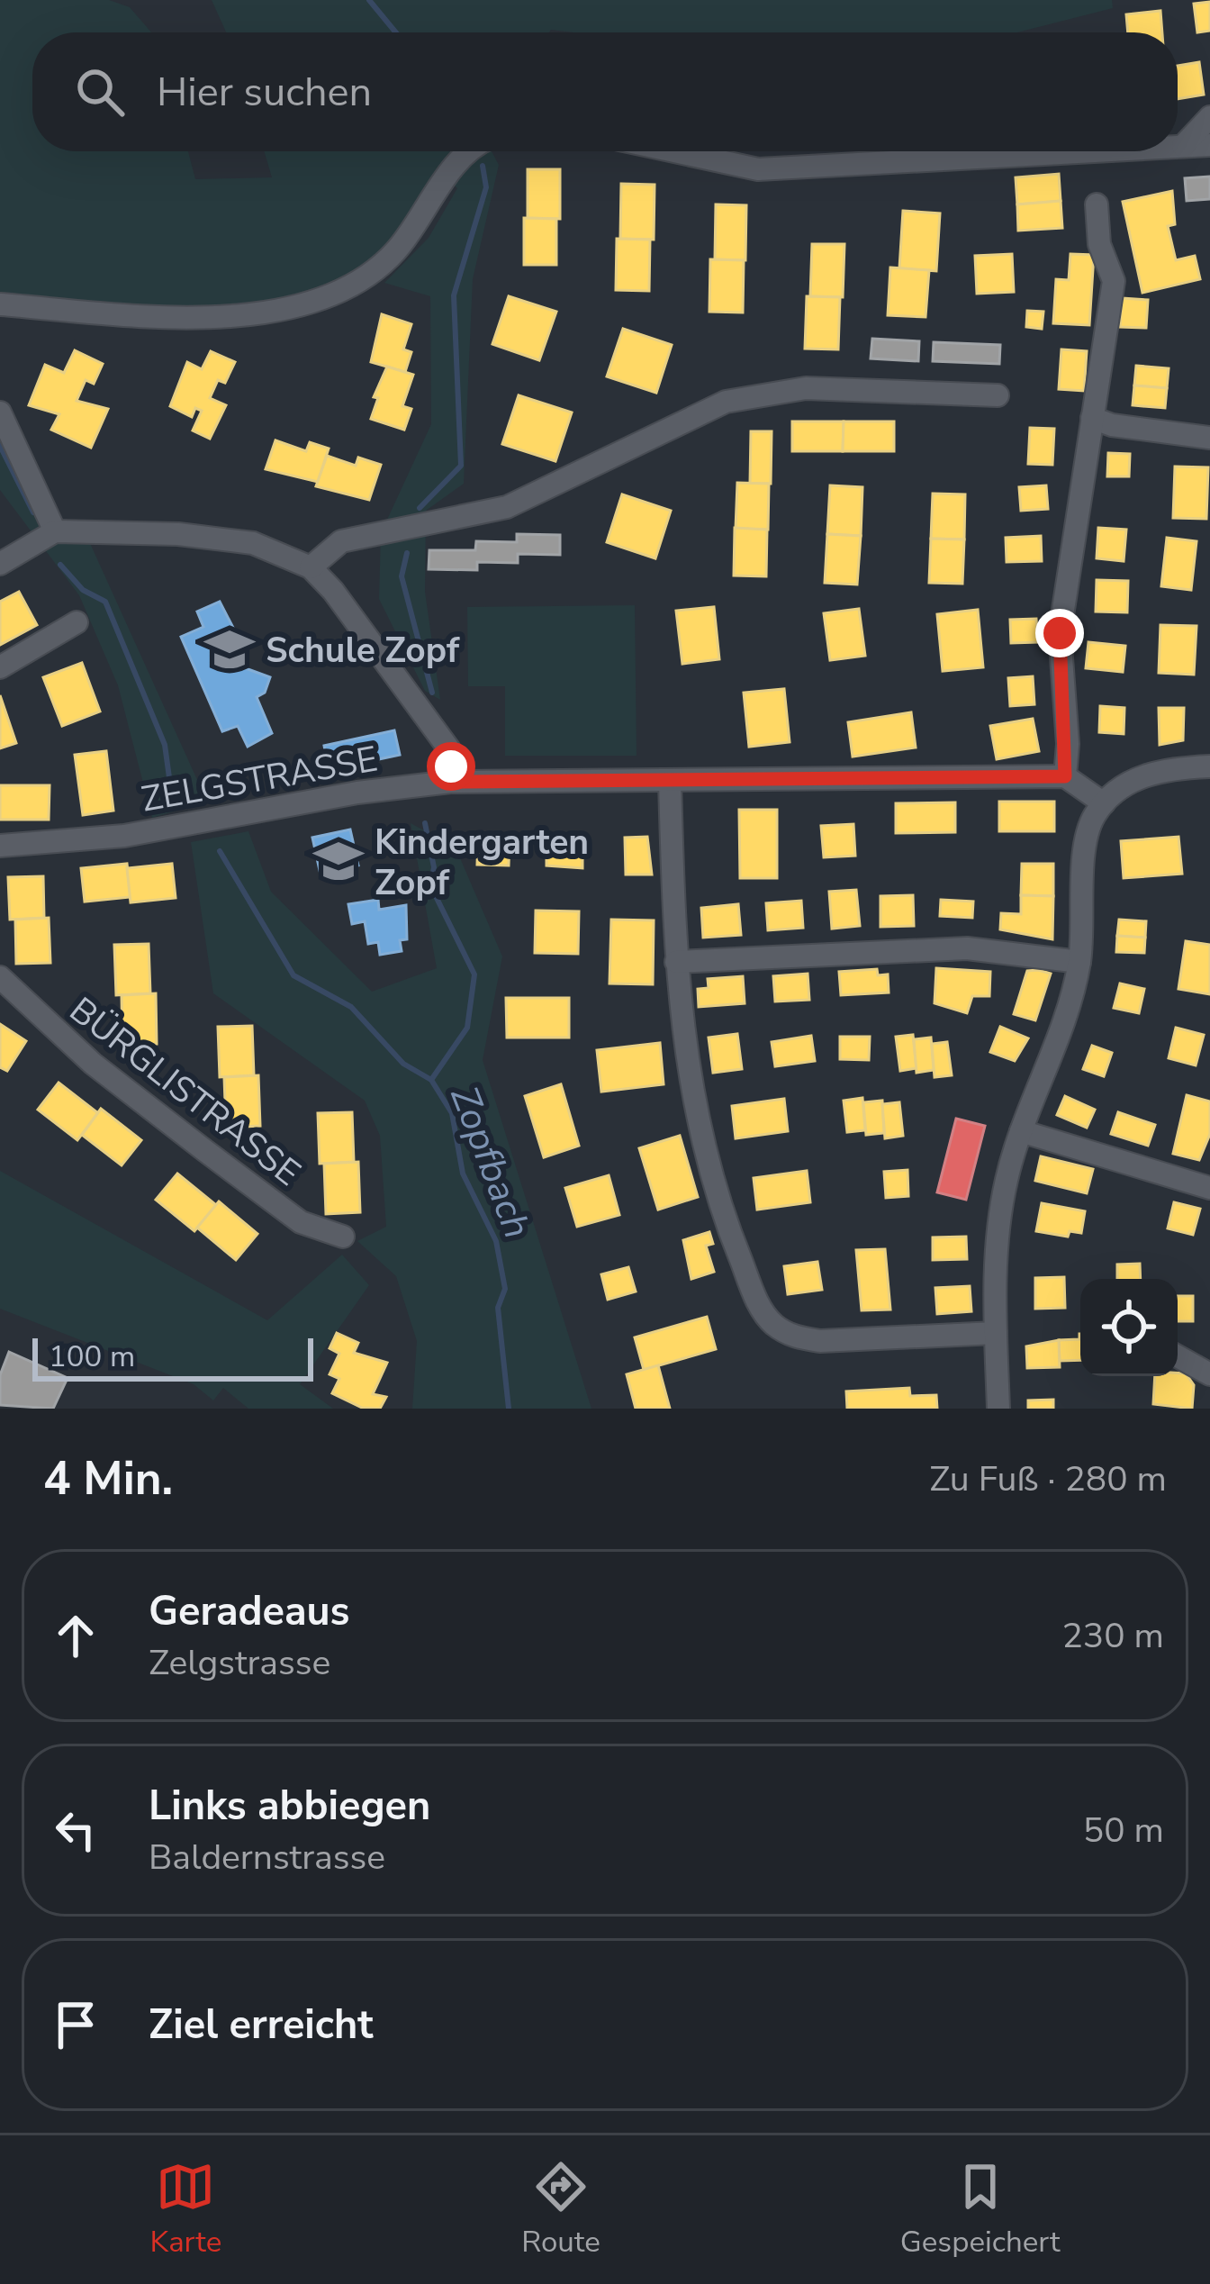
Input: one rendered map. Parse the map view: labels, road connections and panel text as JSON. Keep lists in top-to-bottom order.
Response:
{
  "streets": {
    "street": ["ZELGSTRASSE", "BÜRGLISTRASSE"]
  },
  "water": ["Zopfbach"],
  "places": {
    "school or university": ["Schule Zopf", "Kindergarten Zopf"]
  },
  "scale_bar": "100 m",
  "page": {
    "search": "Hier suchen",
    "scale": "100 m",
    "heading": ["4 Min.", "Zu Fuß · 280 m"],
    "list": [
      ["Geradeaus", "Zelgstrasse", "230 m"],
      ["Links abbiegen", "Baldernstrasse", "50 m"],
      "Ziel erreicht"
    ],
    "nav": ["Karte", "Route", "Gespeichert"]
  }
}
